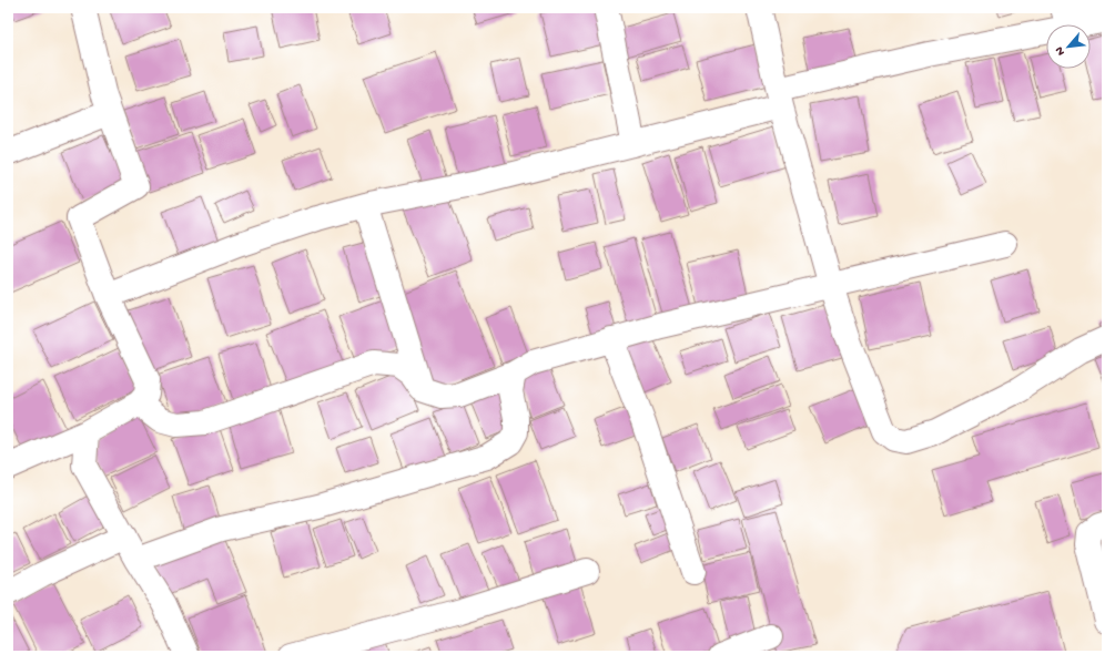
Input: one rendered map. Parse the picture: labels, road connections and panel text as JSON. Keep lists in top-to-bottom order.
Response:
{
  "north": "bottom left"
}
